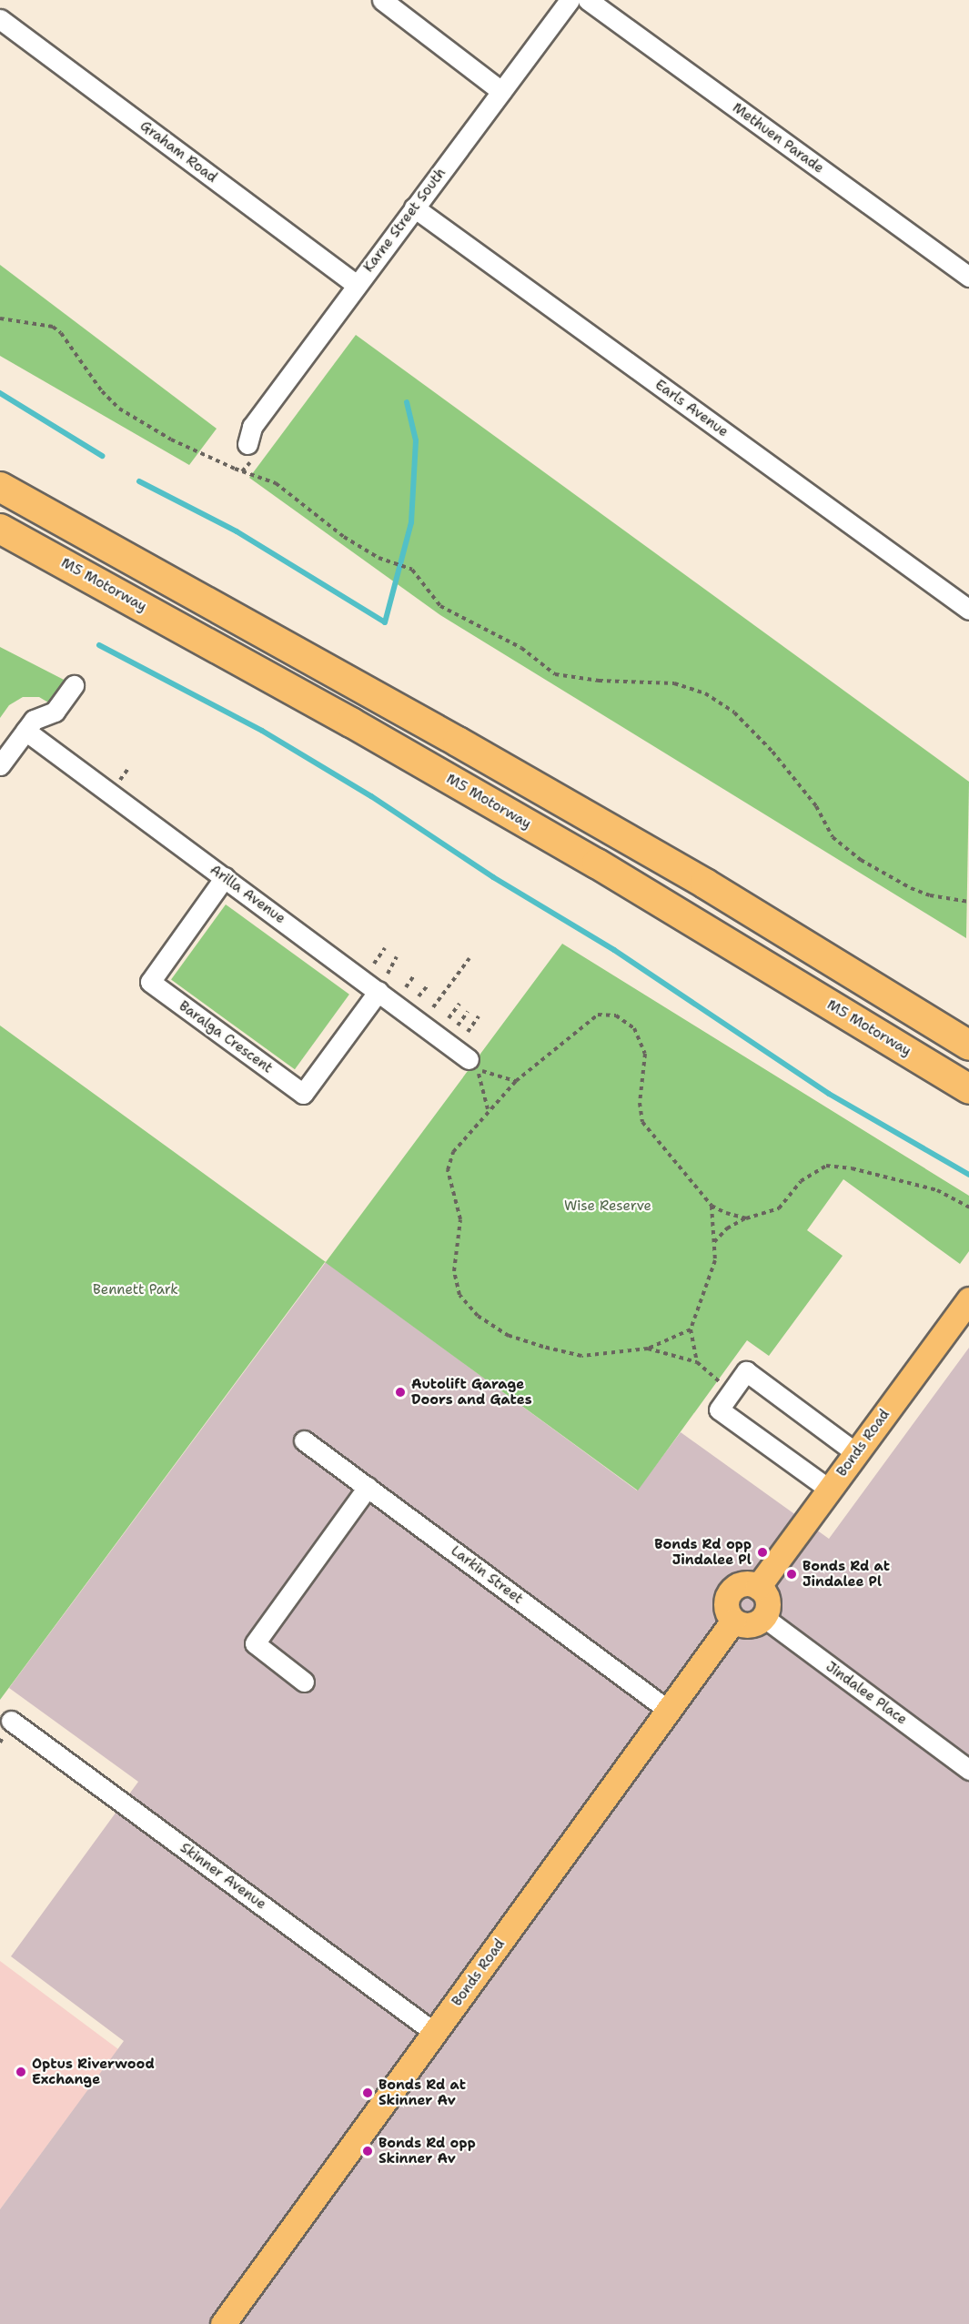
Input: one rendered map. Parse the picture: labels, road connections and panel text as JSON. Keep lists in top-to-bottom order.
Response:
{
  "streets": {
    "highway": ["M5 Motorway"],
    "main road": ["Bonds Road"],
    "street": [
      "Methuen Parade",
      "Graham Road",
      "Karne Street South",
      "Earls Avenue",
      "Arilla Avenue",
      "Baralga Crescent",
      "Larkin Street",
      "Jindalee Place",
      "Skinner Avenue"
    ]
  },
  "crossings": [
    ["Graham Road", "Karne Street South"],
    ["Karne Street South", "Earls Avenue"],
    ["Arilla Avenue", "Baralga Crescent"],
    ["Bonds Road", "Larkin Street"],
    ["Bonds Road", "Jindalee Place"],
    ["Bonds Road", "Skinner Avenue"]
  ],
  "parks": ["Wise Reserve", "Bennett Park"],
  "places": [
    "Autolift Garage Doors and Gates",
    "Bonds Rd opp Jindalee Pl",
    "Bonds Rd at Jindalee Pl",
    "Optus Riverwood Exchange",
    "Bonds Rd at Skinner Av",
    "Bonds Rd opp Skinner Av"
  ]
}
